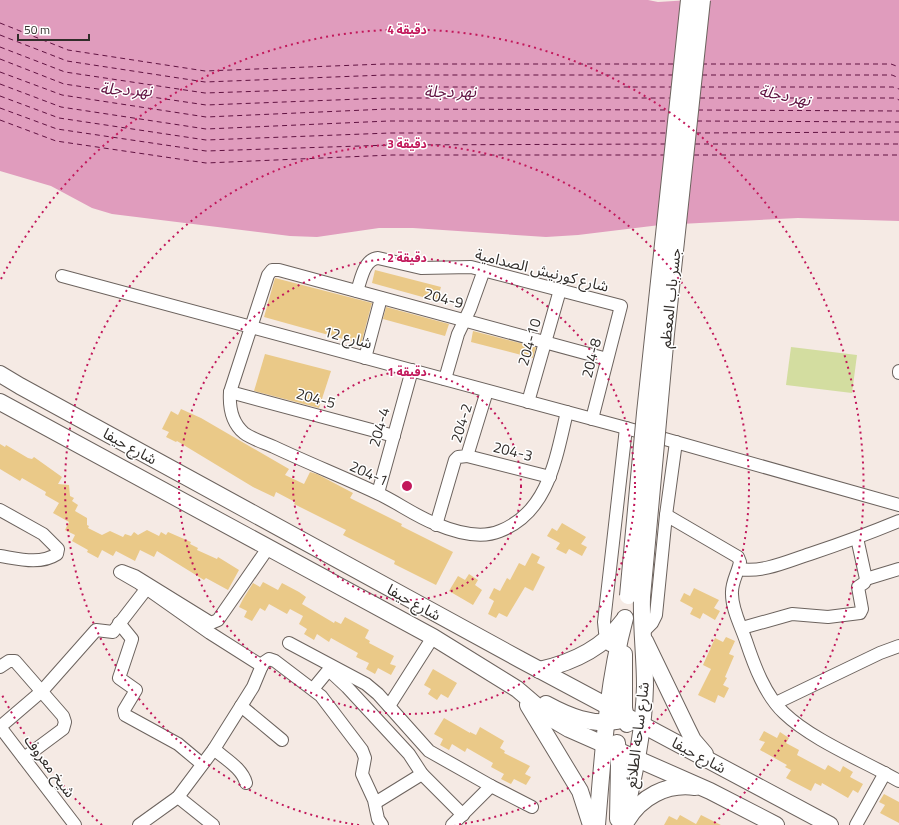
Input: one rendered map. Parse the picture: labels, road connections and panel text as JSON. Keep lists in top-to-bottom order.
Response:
{
  "streets": {
    "main road": ["جسر باب المعظم", "شارع حيفا", "شارع ساحه الطلائع"],
    "street": [
      "شارع كورنيش الصدامية",
      "204-9",
      "شارع 12",
      "204-10",
      "204-8",
      "204-5",
      "204-2",
      "204-4",
      "204-3",
      "204-1",
      "شیخ معروف"
    ]
  },
  "crossings": [
    ["شارع كورنيش الصدامية", "204-9"],
    ["شارع كورنيش الصدامية", "204-10"],
    ["شارع كورنيش الصدامية", "204-8"],
    ["204-9", "204-10"],
    ["204-9", "204-8"],
    ["204-9", "204-1"],
    ["جسر باب المعظم", "شارع ساحه الطلائع"],
    ["شارع 12", "204-10"],
    ["شارع 12", "204-8"],
    ["شارع 12", "204-2"],
    ["شارع 12", "204-4"],
    ["شارع 12", "204-1"],
    ["204-5", "204-4"],
    ["204-5", "204-1"],
    ["204-2", "204-3"],
    ["204-2", "204-1"],
    ["204-4", "204-1"],
    ["شارع حيفا", "شارع ساحه الطلائع"],
    ["204-3", "204-1"]
  ],
  "water": ["نهر دجلة"],
  "scale_bar": "50 m",
  "rings": [
    "4 دقيقة",
    "3 دقيقة",
    "2 دقيقة",
    "1 دقيقة"
  ]
}
